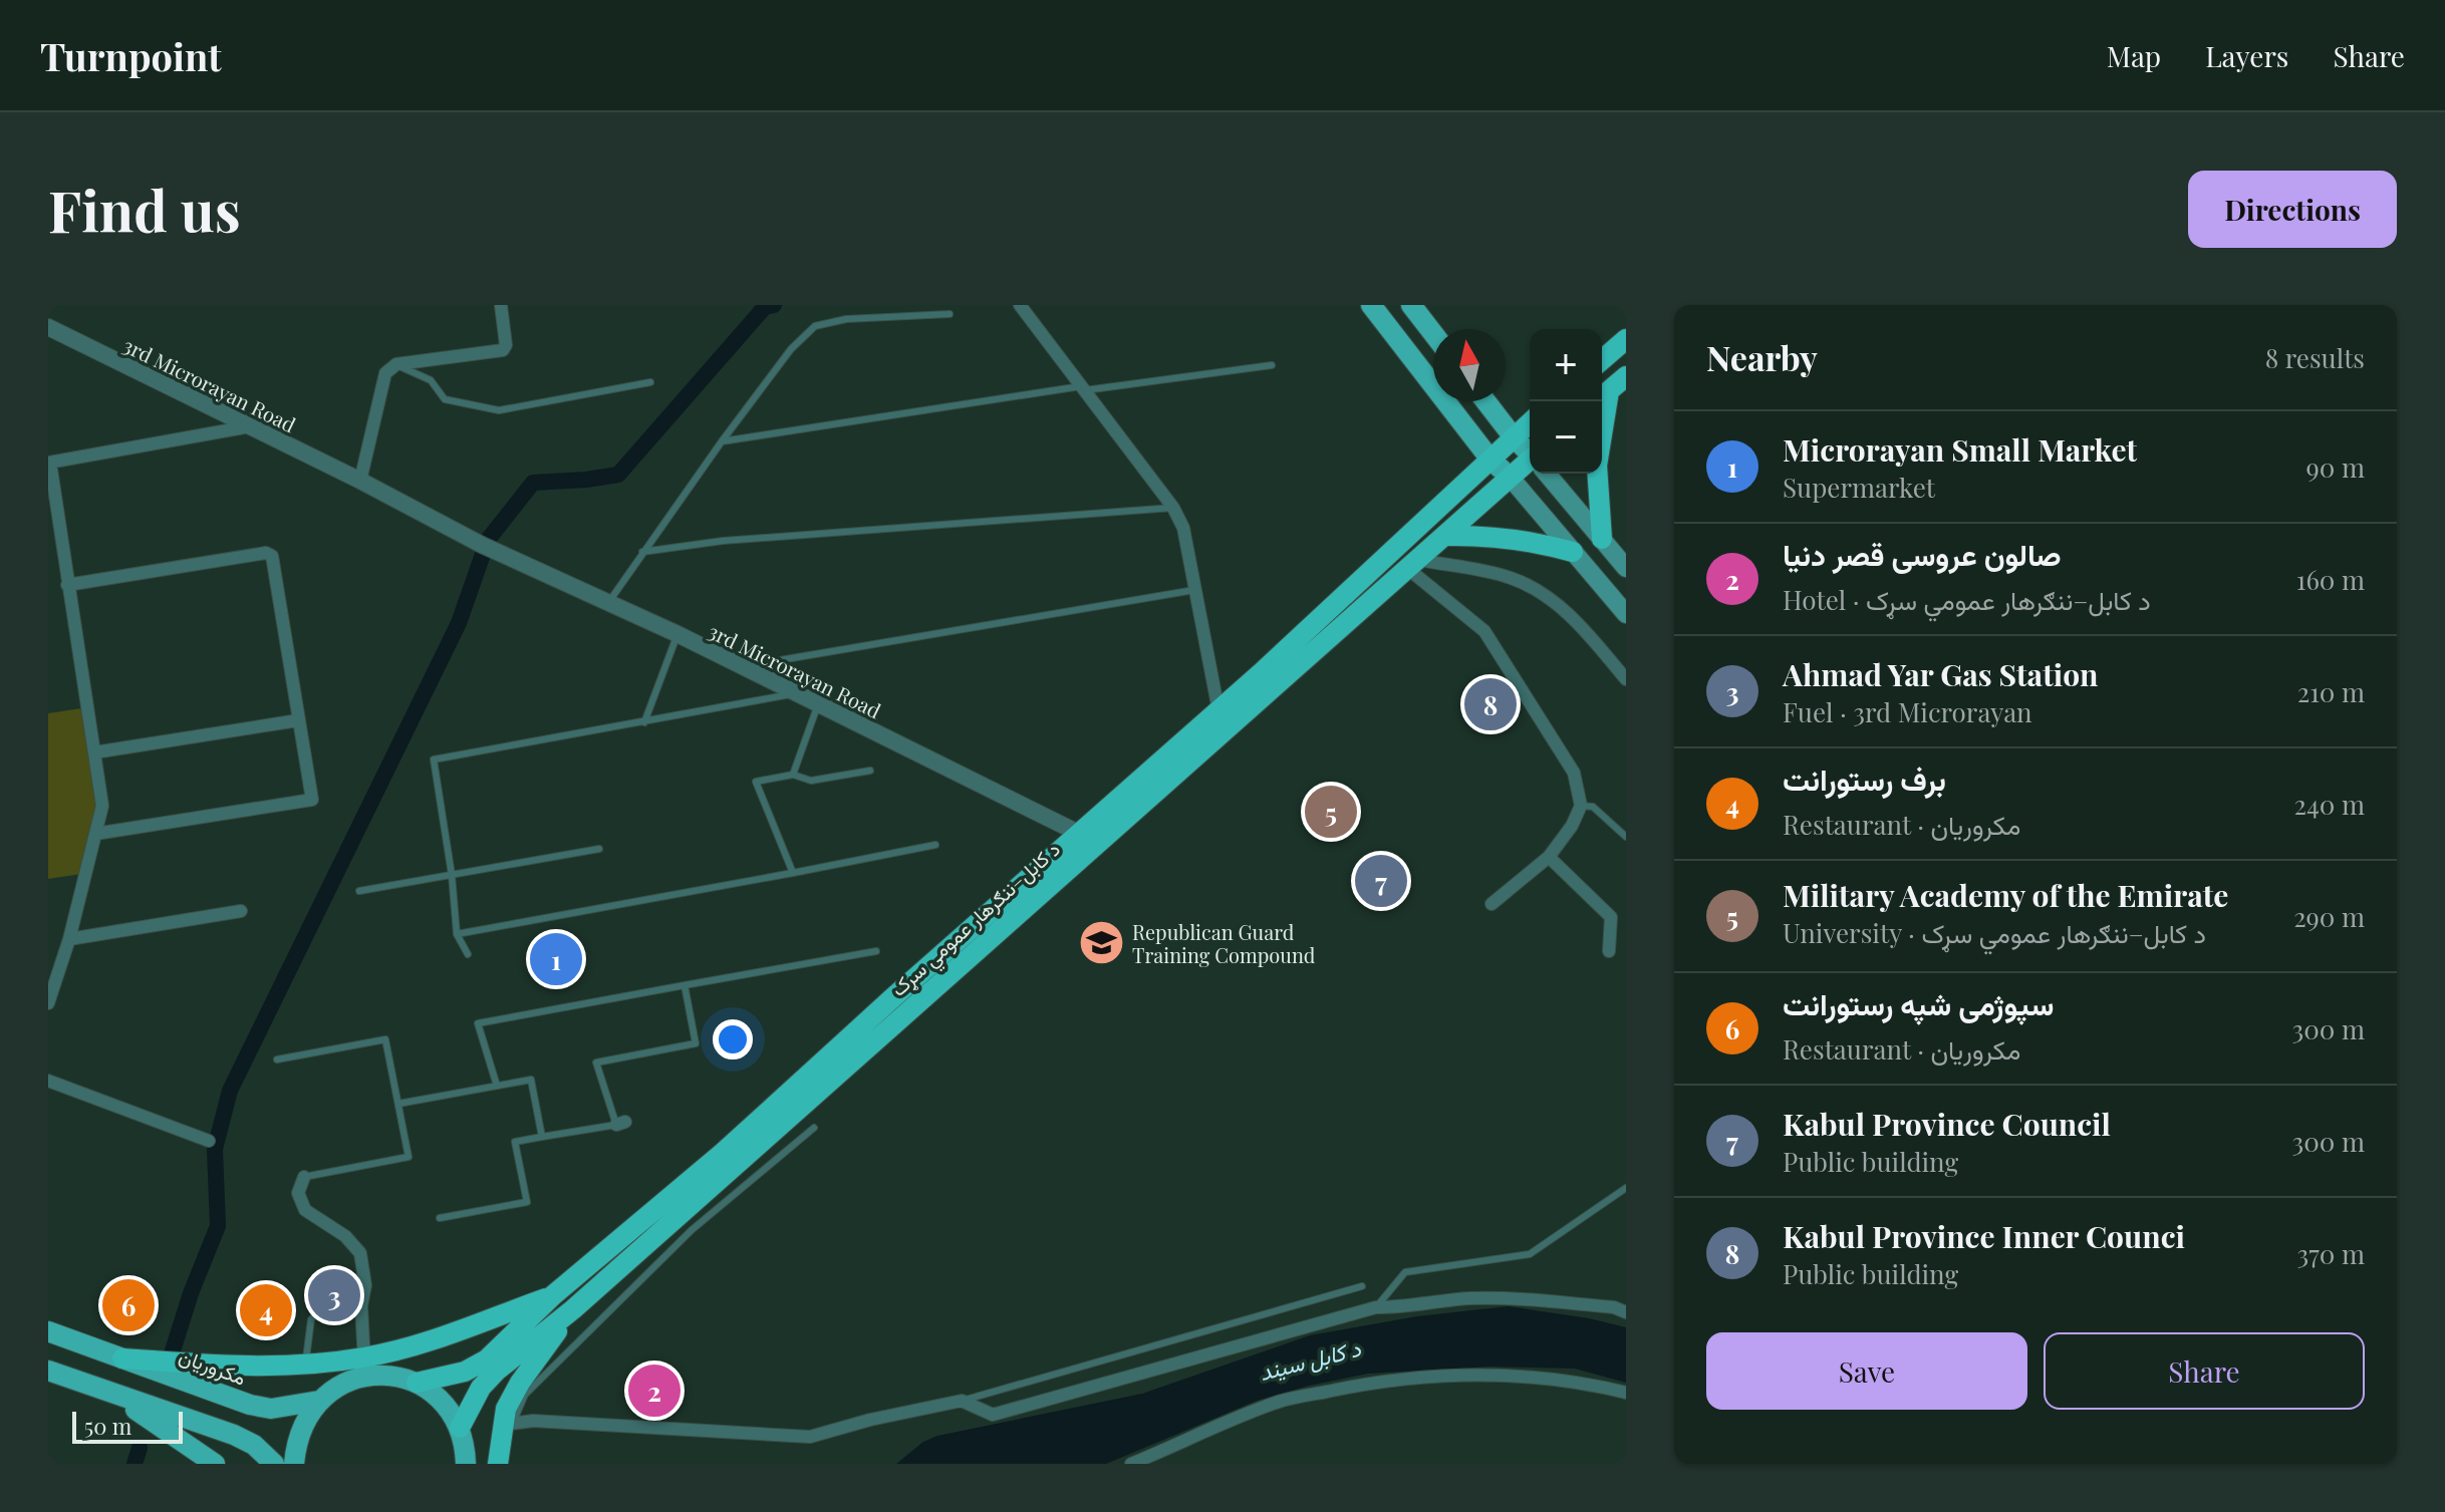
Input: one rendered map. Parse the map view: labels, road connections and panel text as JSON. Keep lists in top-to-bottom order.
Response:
{
  "streets": {
    "highway": ["د کابل–ننګرهار عمومي سړک"],
    "main road": ["مکروریان"],
    "street": ["3rd Microrayan Road"]
  },
  "crossings": [
    ["3rd Microrayan Road", "د کابل–ننګرهار عمومي سړک"]
  ],
  "water": ["د کابل سيند"],
  "places": {
    "school or university": ["Republican Guard Training Compound"]
  },
  "scale_bar": "50 m",
  "north": "top",
  "page": {
    "header": "Turnpoint",
    "nav": ["Map", "Layers", "Share"],
    "buttons": [
      "Directions",
      ["Save", "Share"]
    ],
    "title": "Find us",
    "heading": ["Nearby", "8 results"],
    "map_buttons": ["+", "−"],
    "list": [
      {
        "mark": "1",
        "name": "Microrayan Small Market",
        "note": "Supermarket",
        "value": "90 m"
      },
      {
        "mark": "2",
        "name": "صالون عروسی قصر دنیا",
        "note": "Hotel · د کابل–ننګرهار عمومي سړک",
        "value": "160 m"
      },
      {
        "mark": "3",
        "name": "Ahmad Yar Gas Station",
        "note": "Fuel · 3rd Microrayan",
        "value": "210 m"
      },
      {
        "mark": "4",
        "name": "برف رستورانت",
        "note": "Restaurant · مکروریان",
        "value": "240 m"
      },
      {
        "mark": "5",
        "name": "Military Academy of the Emirate",
        "note": "University · د کابل–ننګرهار عمومي سړک",
        "value": "290 m"
      },
      {
        "mark": "6",
        "name": "سپوژمی شپه رستورانت",
        "note": "Restaurant · مکروریان",
        "value": "300 m"
      },
      {
        "mark": "7",
        "name": "Kabul Province Council",
        "note": "Public building",
        "value": "300 m"
      },
      {
        "mark": "8",
        "name": "Kabul Province Inner Counci",
        "note": "Public building",
        "value": "370 m"
      }
    ],
    "pins": [
      "8",
      "5",
      "7",
      "1",
      "3",
      "6",
      "4",
      "2"
    ],
    "scale": "50 m"
  }
}
